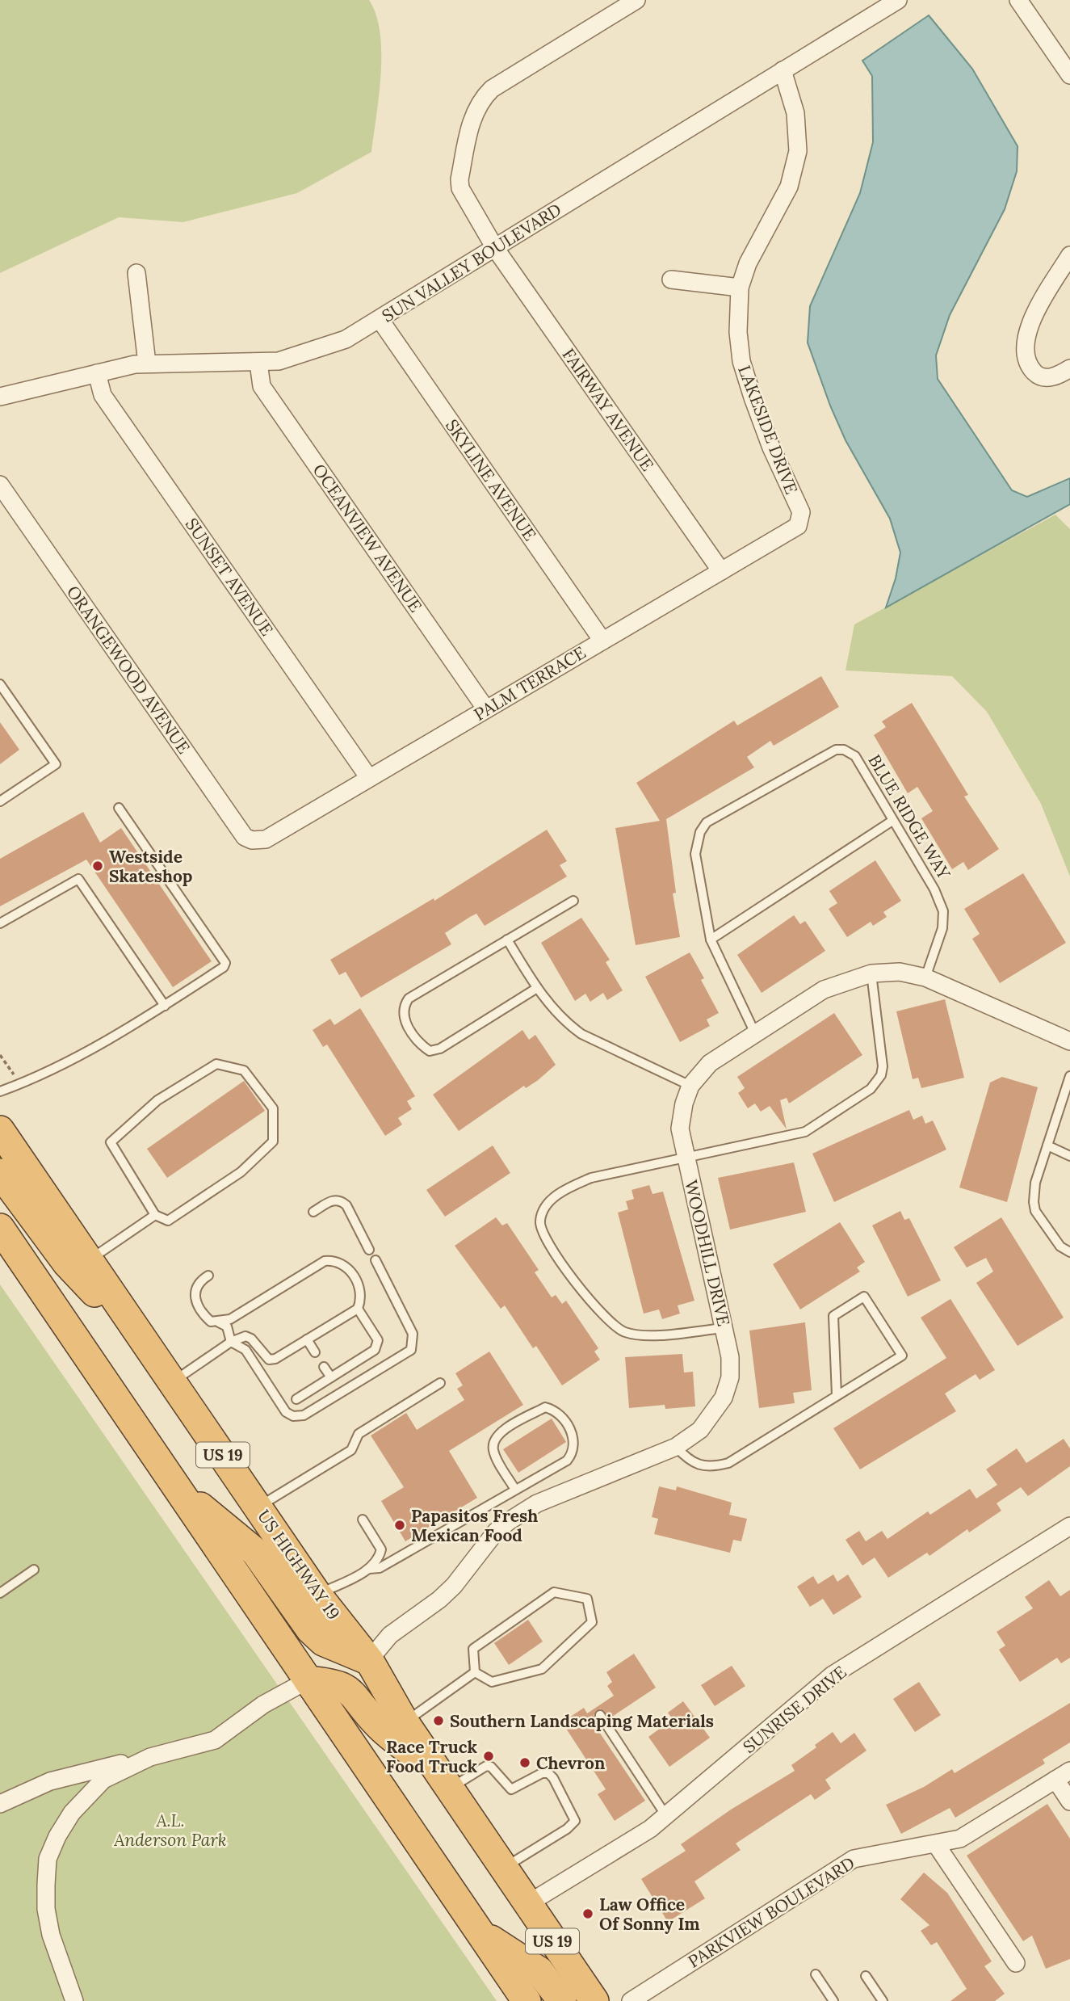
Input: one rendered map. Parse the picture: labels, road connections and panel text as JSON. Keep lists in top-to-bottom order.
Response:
{
  "streets": {
    "highway": ["US 19", "US HIGHWAY 19"],
    "street": [
      "SUN VALLEY BOULEVARD",
      "FAIRWAY AVENUE",
      "LAKESIDE DRIVE",
      "SKYLINE AVENUE",
      "OCEANVIEW AVENUE",
      "SUNSET AVENUE",
      "ORANGEWOOD AVENUE",
      "PALM TERRACE",
      "WOODHILL DRIVE",
      "SUNRISE DRIVE",
      "PARKVIEW BOULEVARD"
    ],
    "lane": ["BLUE RIDGE WAY"]
  },
  "crossings": [
    ["SUN VALLEY BOULEVARD", "FAIRWAY AVENUE"],
    ["SUN VALLEY BOULEVARD", "LAKESIDE DRIVE"],
    ["SUN VALLEY BOULEVARD", "SKYLINE AVENUE"],
    ["SUN VALLEY BOULEVARD", "OCEANVIEW AVENUE"],
    ["SUN VALLEY BOULEVARD", "SUNSET AVENUE"],
    ["FAIRWAY AVENUE", "PALM TERRACE"],
    ["LAKESIDE DRIVE", "PALM TERRACE"],
    ["SKYLINE AVENUE", "PALM TERRACE"],
    ["OCEANVIEW AVENUE", "PALM TERRACE"],
    ["SUNSET AVENUE", "PALM TERRACE"],
    ["ORANGEWOOD AVENUE", "PALM TERRACE"],
    ["BLUE RIDGE WAY", "WOODHILL DRIVE"],
    ["WOODHILL DRIVE", "US HIGHWAY 19"],
    ["US HIGHWAY 19", "SUNRISE DRIVE"]
  ],
  "parks": ["A.L. Anderson Park"],
  "places": [
    "Westside Skateshop",
    "Papasitos Fresh Mexican Food",
    "Southern Landscaping Materials",
    "Race Truck Food Truck",
    "Chevron",
    "Law Office Of Sonny Im"
  ]
}
